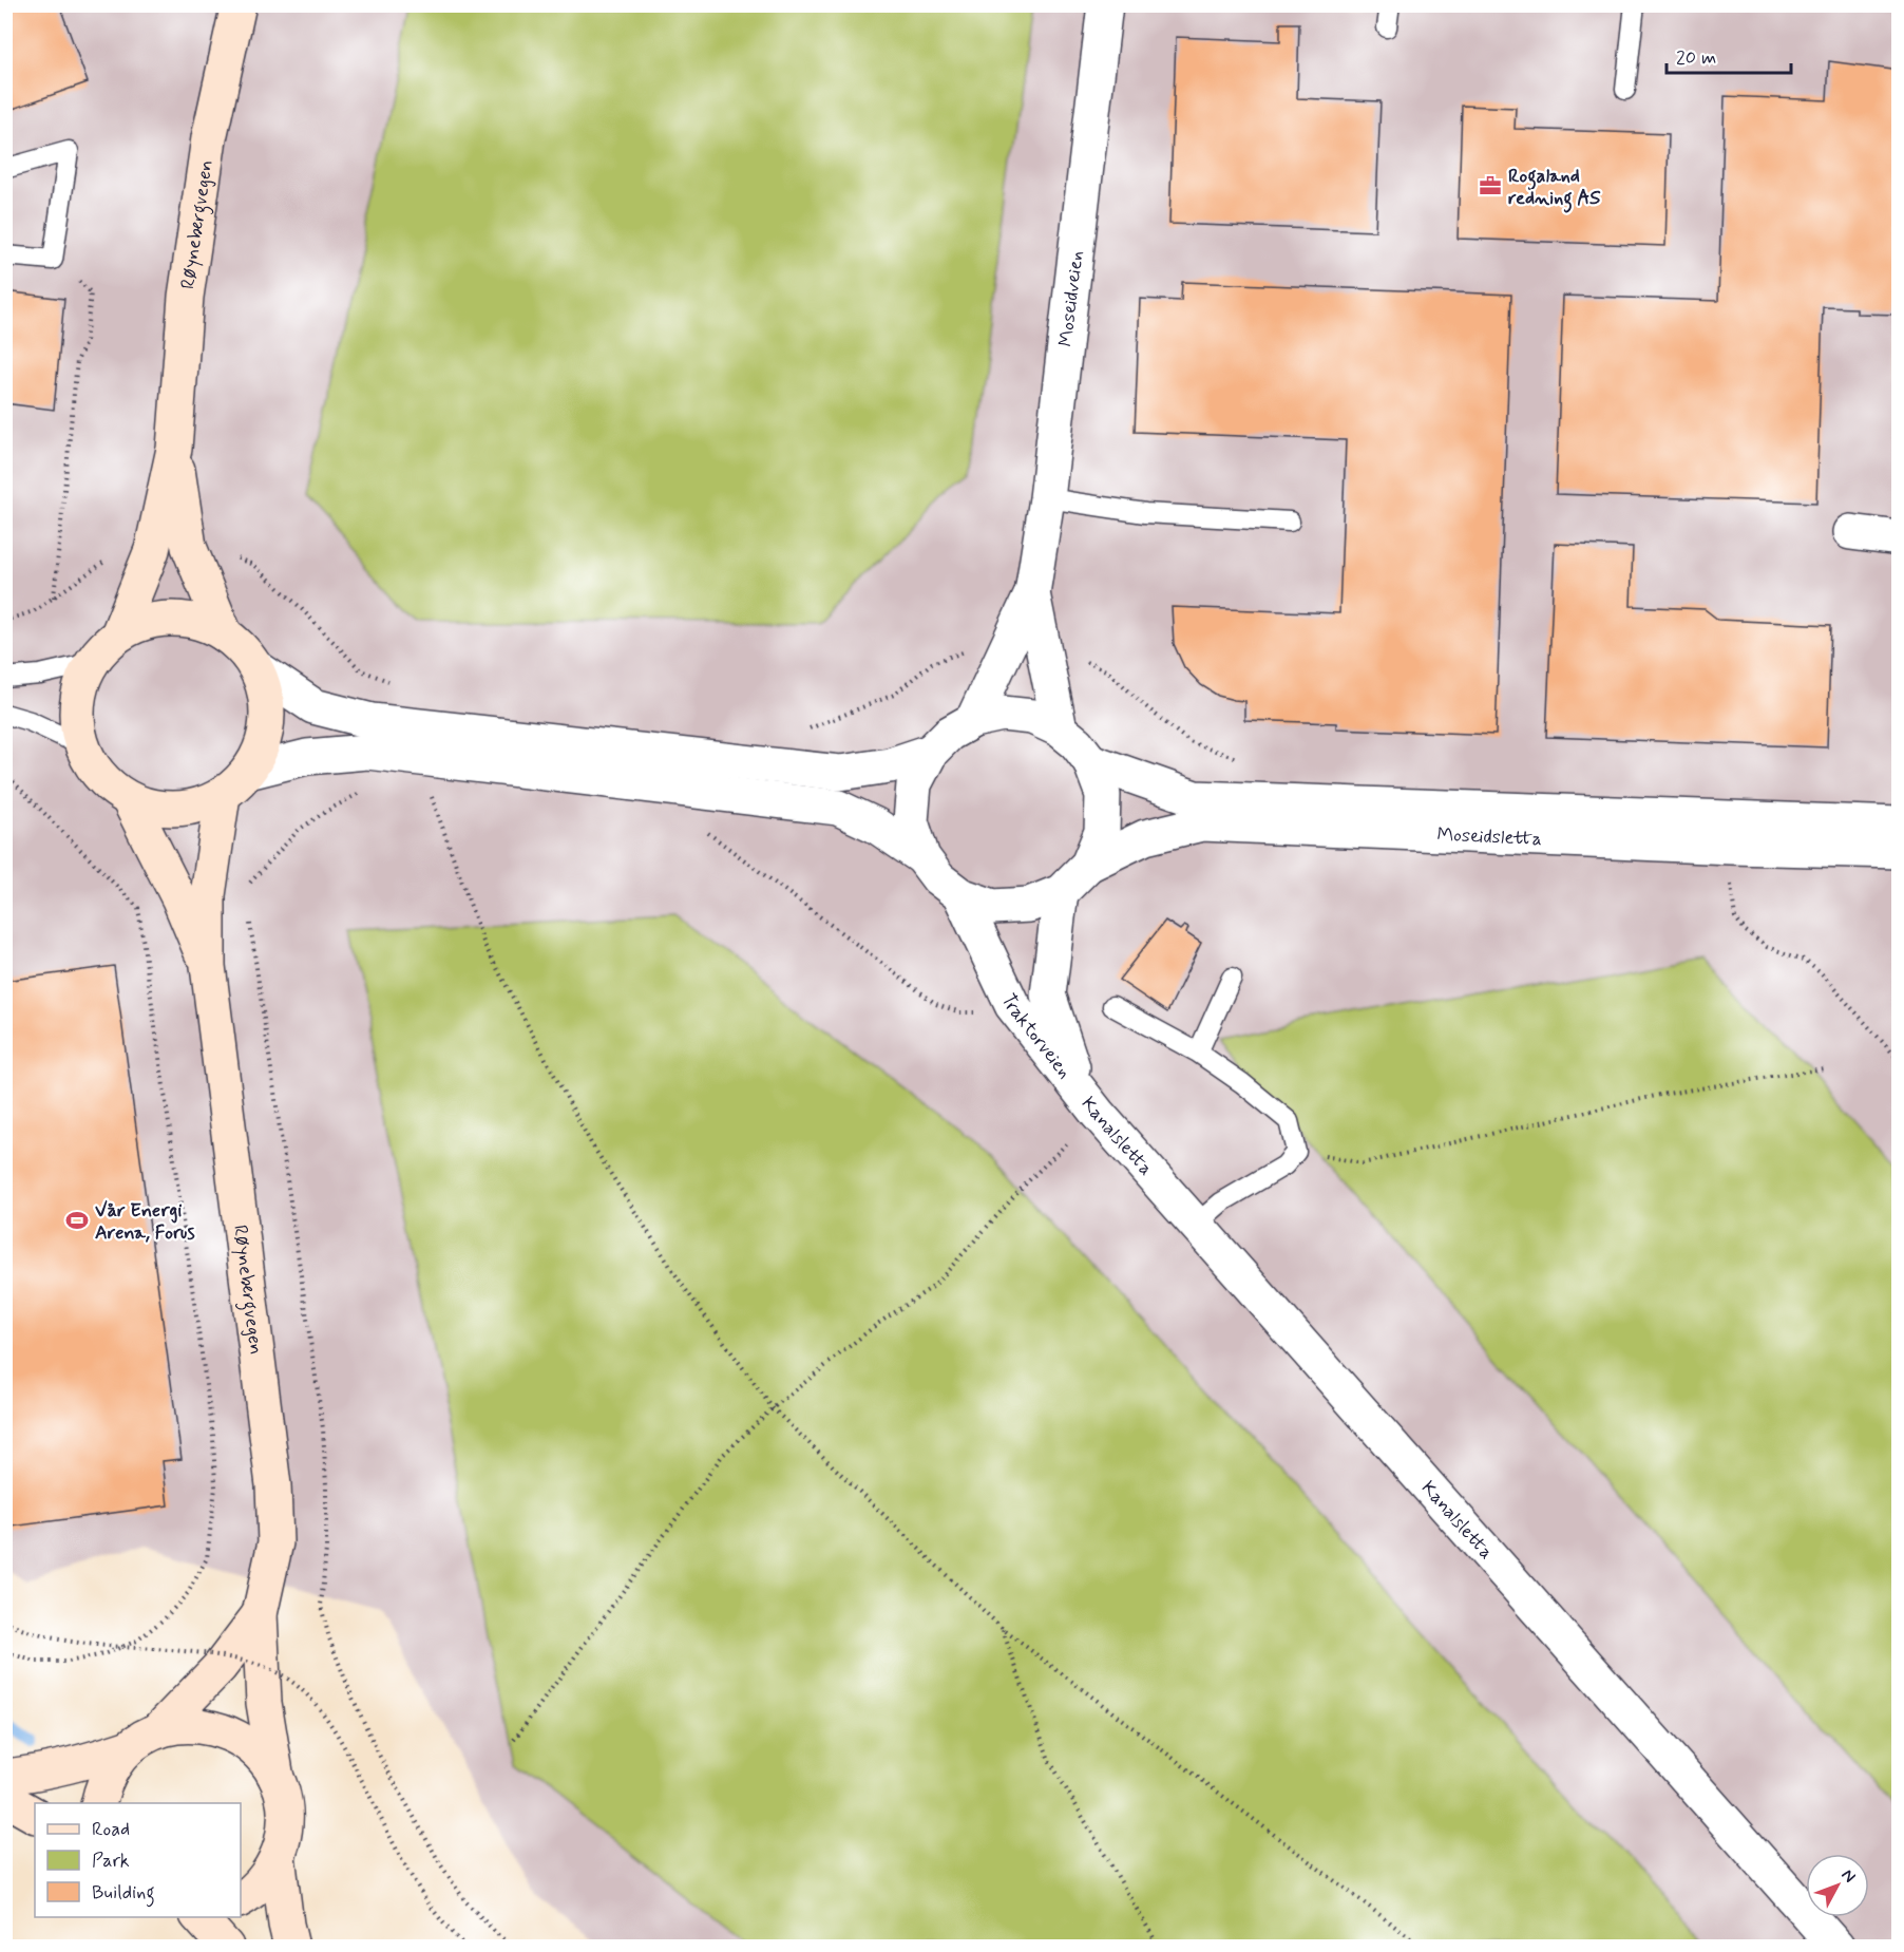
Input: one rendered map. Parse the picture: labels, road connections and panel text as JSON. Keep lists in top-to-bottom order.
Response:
{
  "streets": {
    "street": [
      "Røynebergvegen",
      "Moseidveien",
      "Moseidsletta",
      "Traktorveien",
      "Kanalsletta"
    ]
  },
  "crossings": [
    ["Moseidsletta", "Traktorveien"],
    ["Traktorveien", "Kanalsletta"]
  ],
  "places": {
    "office": ["Rogaland redning AS"],
    "sports": ["Vår Energi Arena, Forus"]
  },
  "legend": ["Road", "Park", "Building"],
  "scale_bar": "20 m",
  "north": "top right"
}
